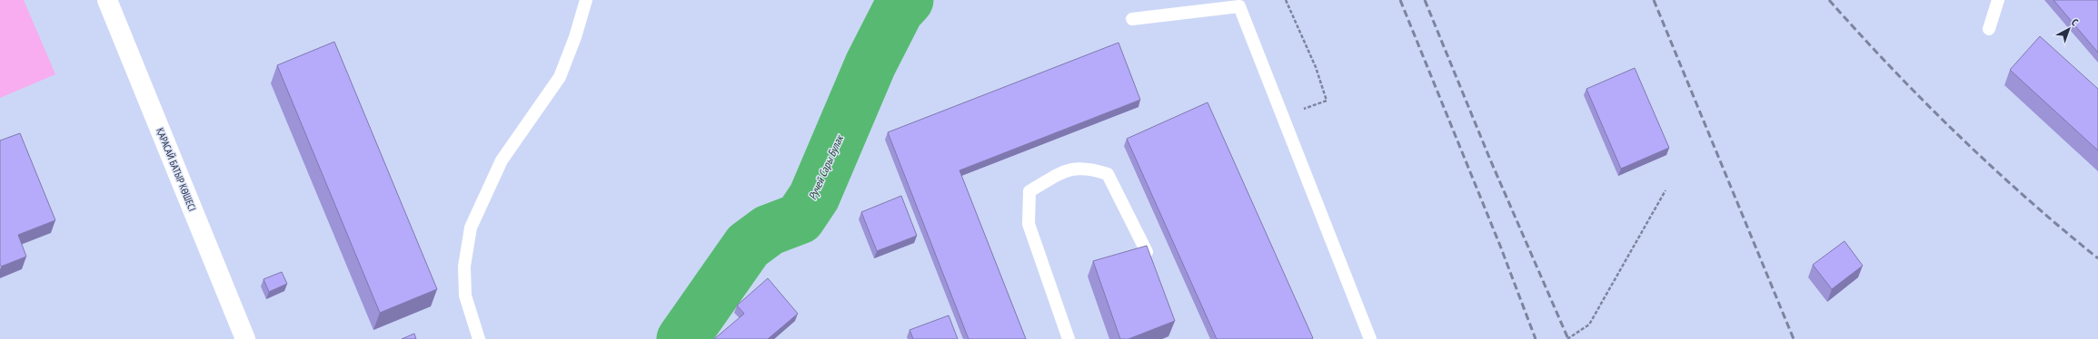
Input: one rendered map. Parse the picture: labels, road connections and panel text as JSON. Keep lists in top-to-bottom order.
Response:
{
  "streets": {
    "street": ["ҚАРАСАЙ БАТЫР КӨШЕСІ"]
  },
  "water": ["Ручей Сары Булак"],
  "north": "top right"
}
